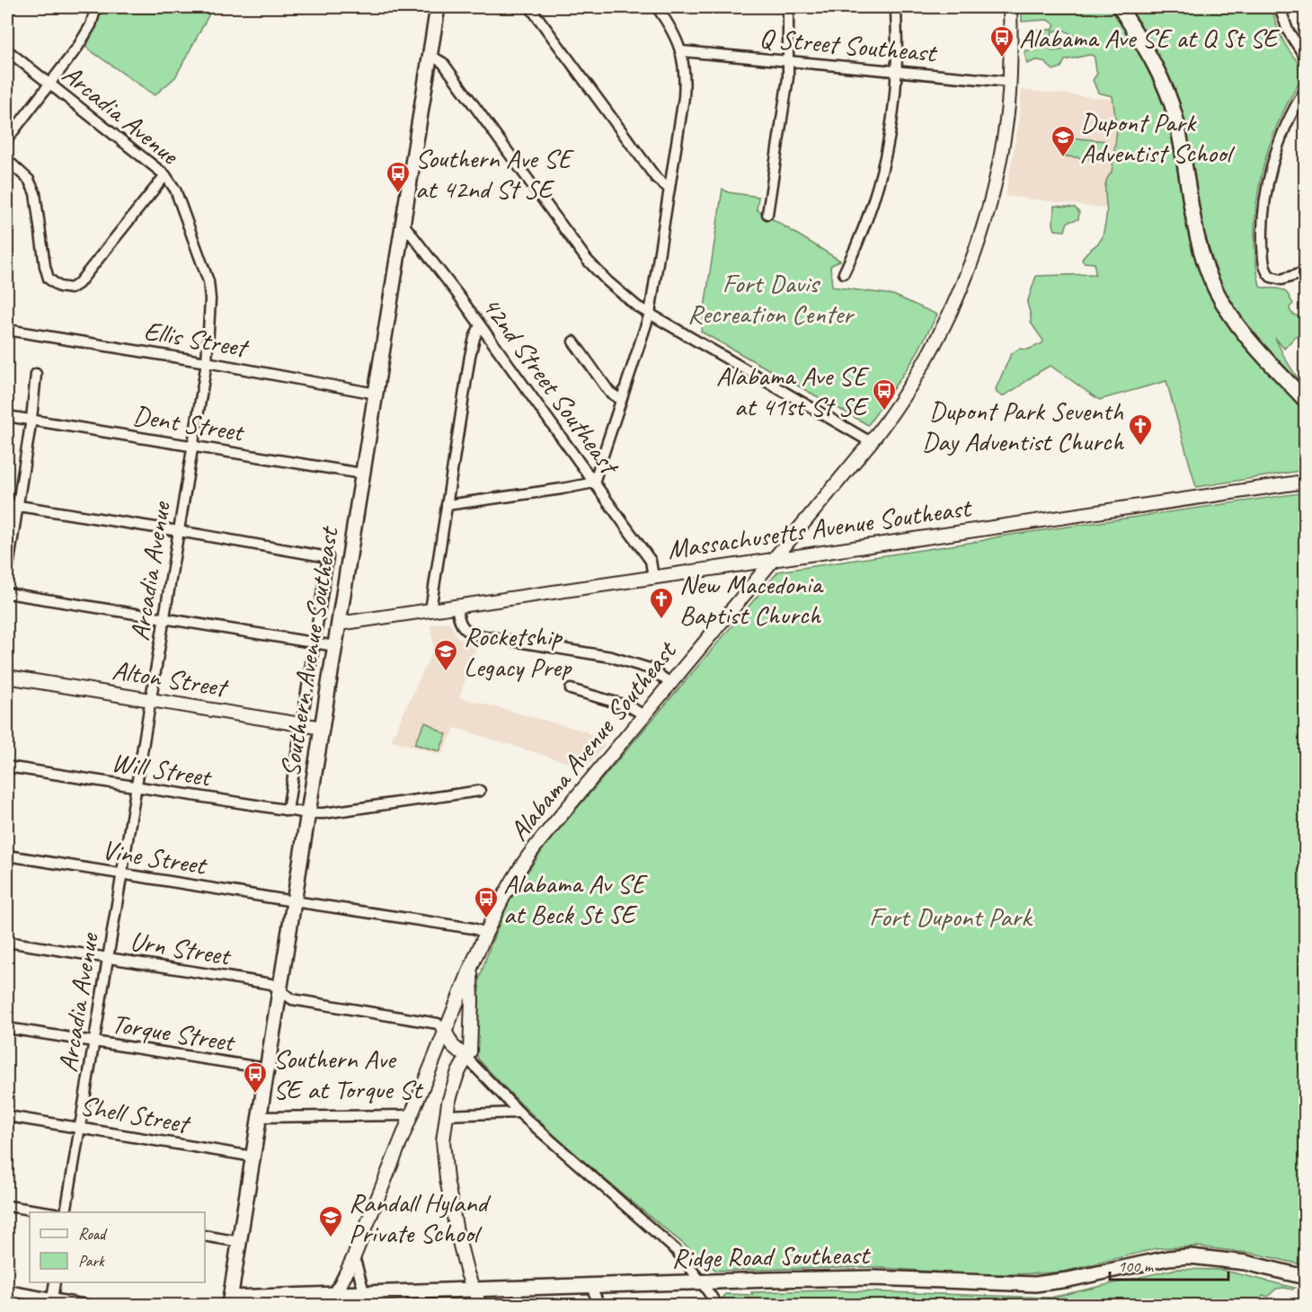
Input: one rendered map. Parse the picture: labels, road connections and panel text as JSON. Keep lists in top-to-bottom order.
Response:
{
  "streets": {
    "main road": ["Southern Avenue Southeast", "Ridge Road Southeast"],
    "street": [
      "Q Street Southeast",
      "Arcadia Avenue",
      "Ellis Street",
      "42nd Street Southeast",
      "Dent Street",
      "Massachusetts Avenue Southeast",
      "Alton Street",
      "Alabama Avenue Southeast",
      "Will Street",
      "Vine Street",
      "Urn Street",
      "Torque Street",
      "Shell Street"
    ]
  },
  "crossings": [
    ["Q Street Southeast", "Alabama Avenue Southeast"],
    ["Arcadia Avenue", "Ellis Street"],
    ["Arcadia Avenue", "Dent Street"],
    ["Arcadia Avenue", "Alton Street"],
    ["Arcadia Avenue", "Will Street"],
    ["Arcadia Avenue", "Vine Street"],
    ["Arcadia Avenue", "Urn Street"],
    ["Arcadia Avenue", "Torque Street"],
    ["Arcadia Avenue", "Shell Street"],
    ["Ellis Street", "Southern Avenue Southeast"],
    ["42nd Street Southeast", "Massachusetts Avenue Southeast"],
    ["42nd Street Southeast", "Southern Avenue Southeast"],
    ["Dent Street", "Southern Avenue Southeast"],
    ["Massachusetts Avenue Southeast", "Southern Avenue Southeast"],
    ["Massachusetts Avenue Southeast", "Alabama Avenue Southeast"],
    ["Southern Avenue Southeast", "Alton Street"],
    ["Southern Avenue Southeast", "Will Street"],
    ["Southern Avenue Southeast", "Vine Street"],
    ["Southern Avenue Southeast", "Urn Street"],
    ["Southern Avenue Southeast", "Torque Street"],
    ["Southern Avenue Southeast", "Shell Street"],
    ["Southern Avenue Southeast", "Ridge Road Southeast"],
    ["Alabama Avenue Southeast", "Vine Street"],
    ["Alabama Avenue Southeast", "Urn Street"],
    ["Alabama Avenue Southeast", "Ridge Road Southeast"]
  ],
  "parks": ["Fort Davis Recreation Center", "Fort Dupont Park"],
  "places": {
    "bus stop": [
      "Alabama Ave SE at Q St SE",
      "Southern Ave SE at 42nd St SE",
      "Alabama Ave SE at 41st St SE",
      "Alabama Av SE at Beck St SE",
      "Southern Ave SE at Torque St"
    ],
    "school or university": ["Dupont Park Adventist School", "Rocketship Legacy Prep", "Randall Hyland Private School"],
    "church": ["Dupont Park Seventh Day Adventist Church", "New Macedonia Baptist Church"]
  },
  "legend": ["Road", "Park"],
  "scale_bar": "100 m"
}
